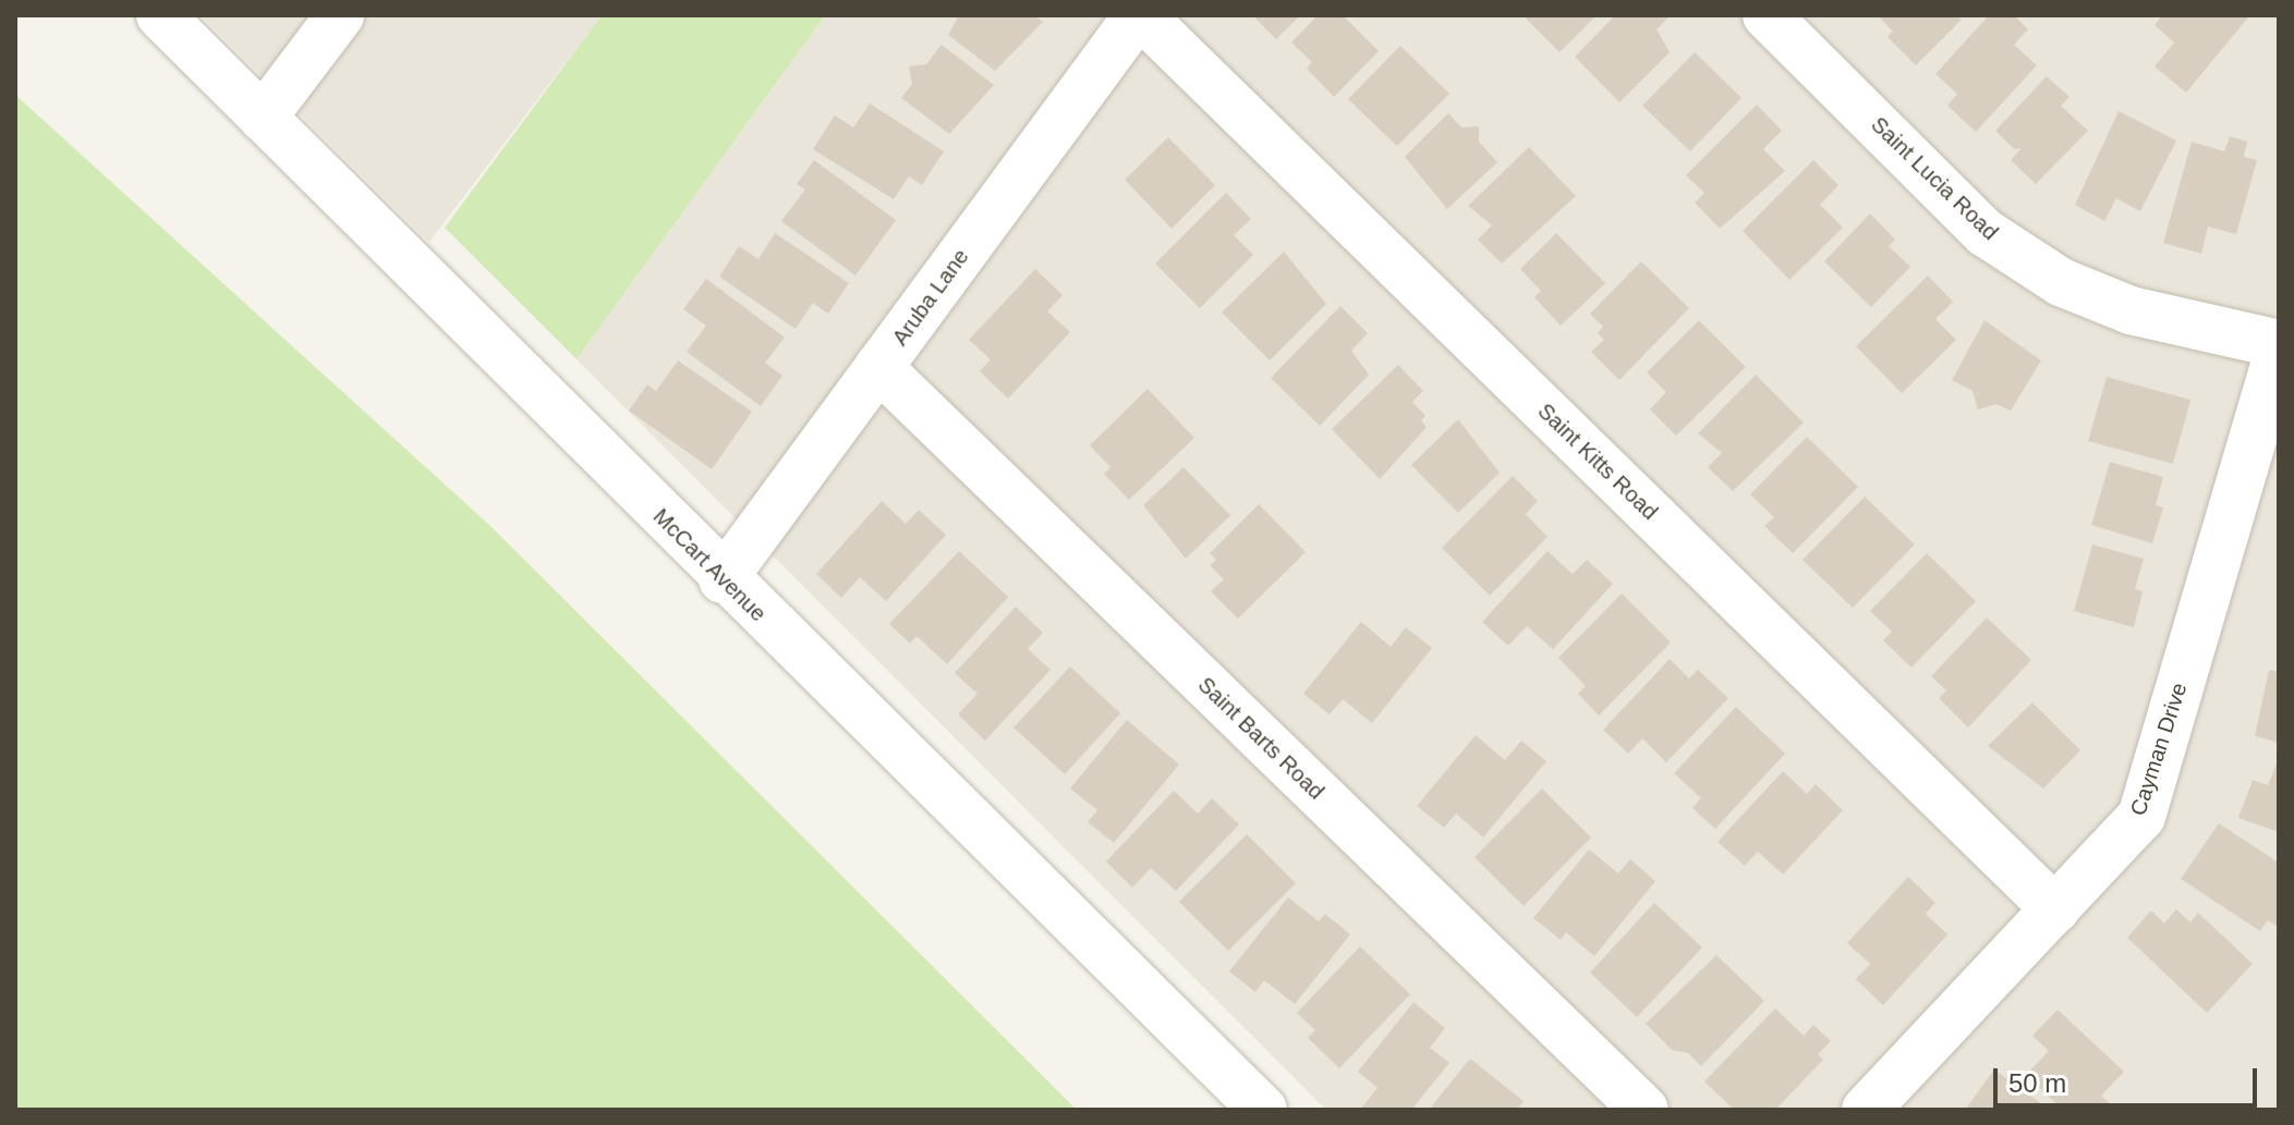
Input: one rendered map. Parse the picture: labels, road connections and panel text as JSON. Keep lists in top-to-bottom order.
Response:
{
  "streets": {
    "street": [
      "Saint Lucia Road",
      "Aruba Lane",
      "Saint Kitts Road",
      "McCart Avenue",
      "Saint Barts Road",
      "Cayman Drive"
    ]
  },
  "crossings": [
    ["Saint Lucia Road", "Cayman Drive"],
    ["Aruba Lane", "Saint Kitts Road"],
    ["Aruba Lane", "McCart Avenue"],
    ["Aruba Lane", "Saint Barts Road"],
    ["Saint Kitts Road", "Cayman Drive"]
  ],
  "scale_bar": "50 m"
}
